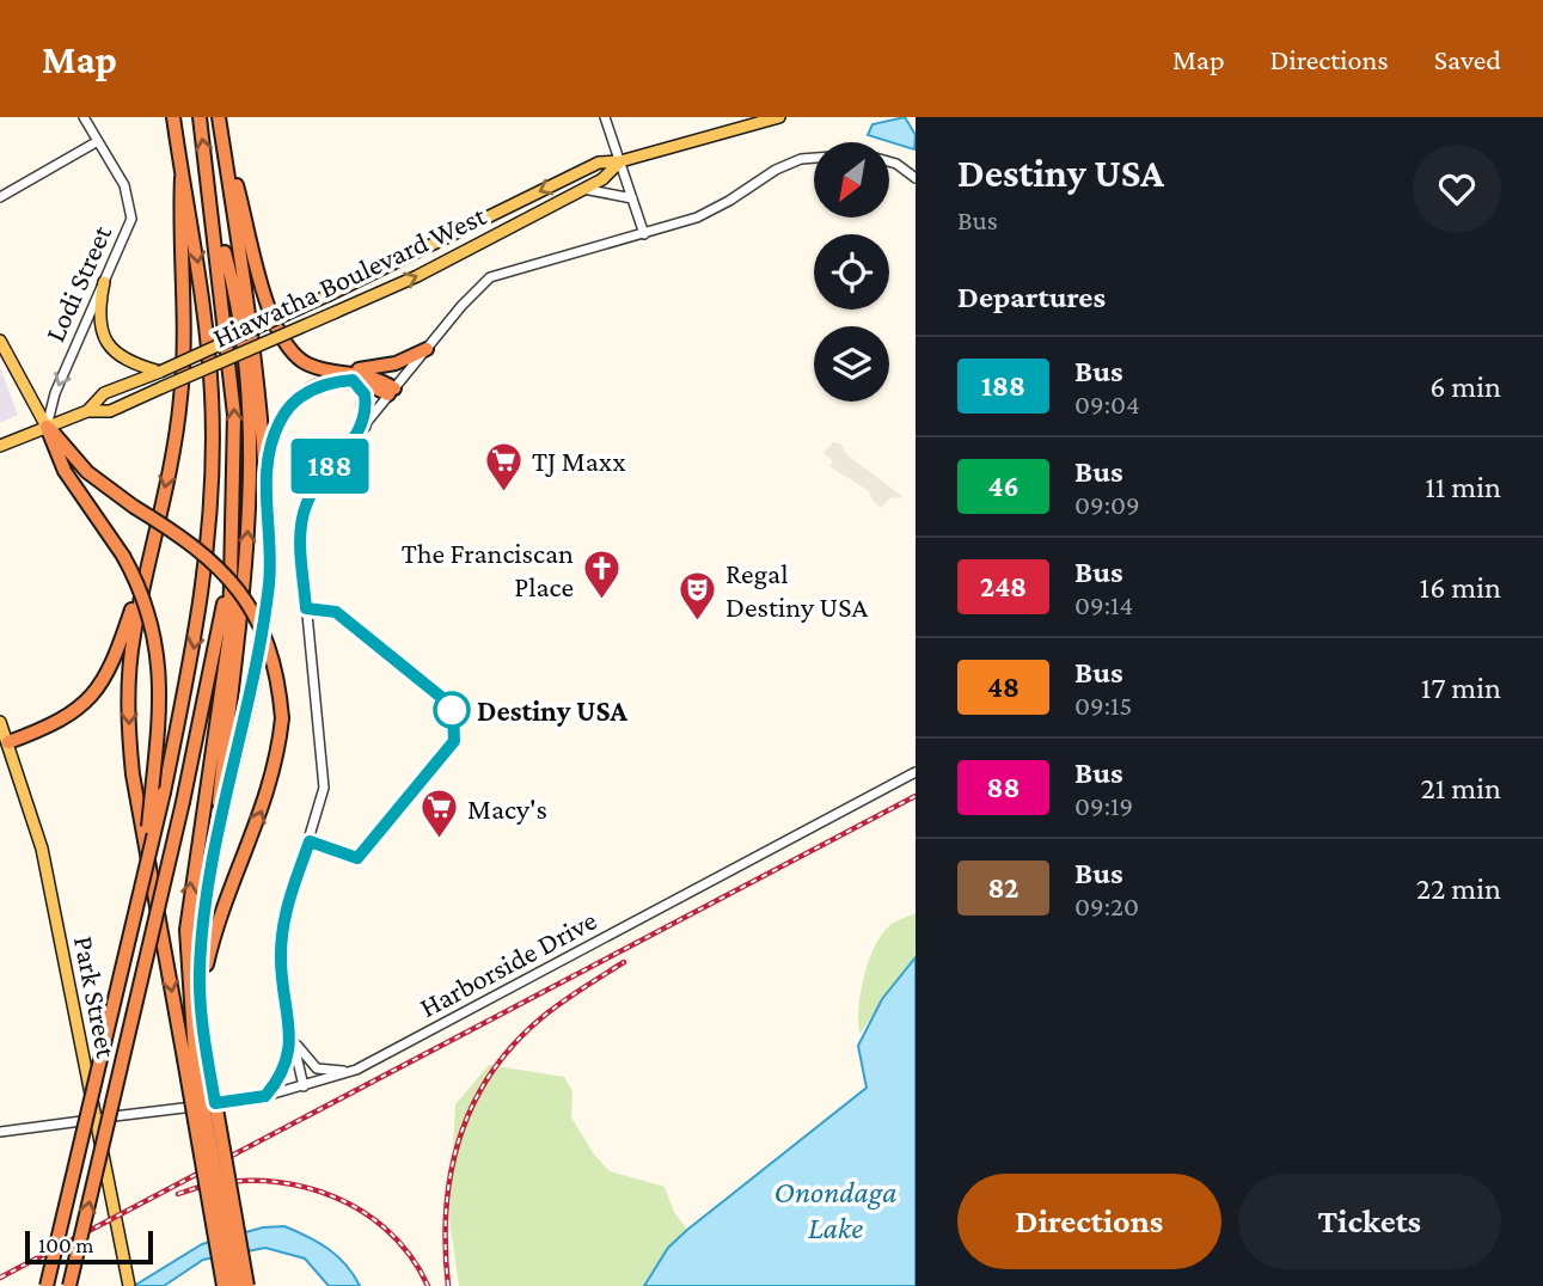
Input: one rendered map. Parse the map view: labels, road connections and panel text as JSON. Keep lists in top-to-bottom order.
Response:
{
  "streets": {
    "main road": ["Hiawatha Boulevard West", "Park Street"],
    "street": ["Lodi Street", "Harborside Drive"]
  },
  "crossings": [
    ["Hiawatha Boulevard West", "Lodi Street"],
    ["Harborside Drive", "Park Street"]
  ],
  "one_way": ["Lodi Street"],
  "water": ["Onondaga Lake"],
  "places": {
    "supermarket": ["TJ Maxx", "Macy's"],
    "church": ["The Franciscan Place"],
    "theatre": ["Regal Destiny USA"],
    "other": ["Destiny USA"]
  },
  "lines": ["bus line 188"],
  "scale_bar": "100 m",
  "north": "bottom left",
  "page": {
    "header": "Map",
    "nav": ["Map", "Directions", "Saved"],
    "on_map": "188",
    "heading": [
      ["Destiny USA", "Bus"],
      "Departures"
    ],
    "list": [
      {
        "mark": "188",
        "name": "Bus",
        "note": "09:04",
        "value": "6 min"
      },
      {
        "mark": "46",
        "name": "Bus",
        "note": "09:09",
        "value": "11 min"
      },
      {
        "mark": "248",
        "name": "Bus",
        "note": "09:14",
        "value": "16 min"
      },
      {
        "mark": "48",
        "name": "Bus",
        "note": "09:15",
        "value": "17 min"
      },
      {
        "mark": "88",
        "name": "Bus",
        "note": "09:19",
        "value": "21 min"
      },
      {
        "mark": "82",
        "name": "Bus",
        "note": "09:20",
        "value": "22 min"
      }
    ],
    "buttons": ["Directions", "Tickets"],
    "scale": "100 m"
  }
}
